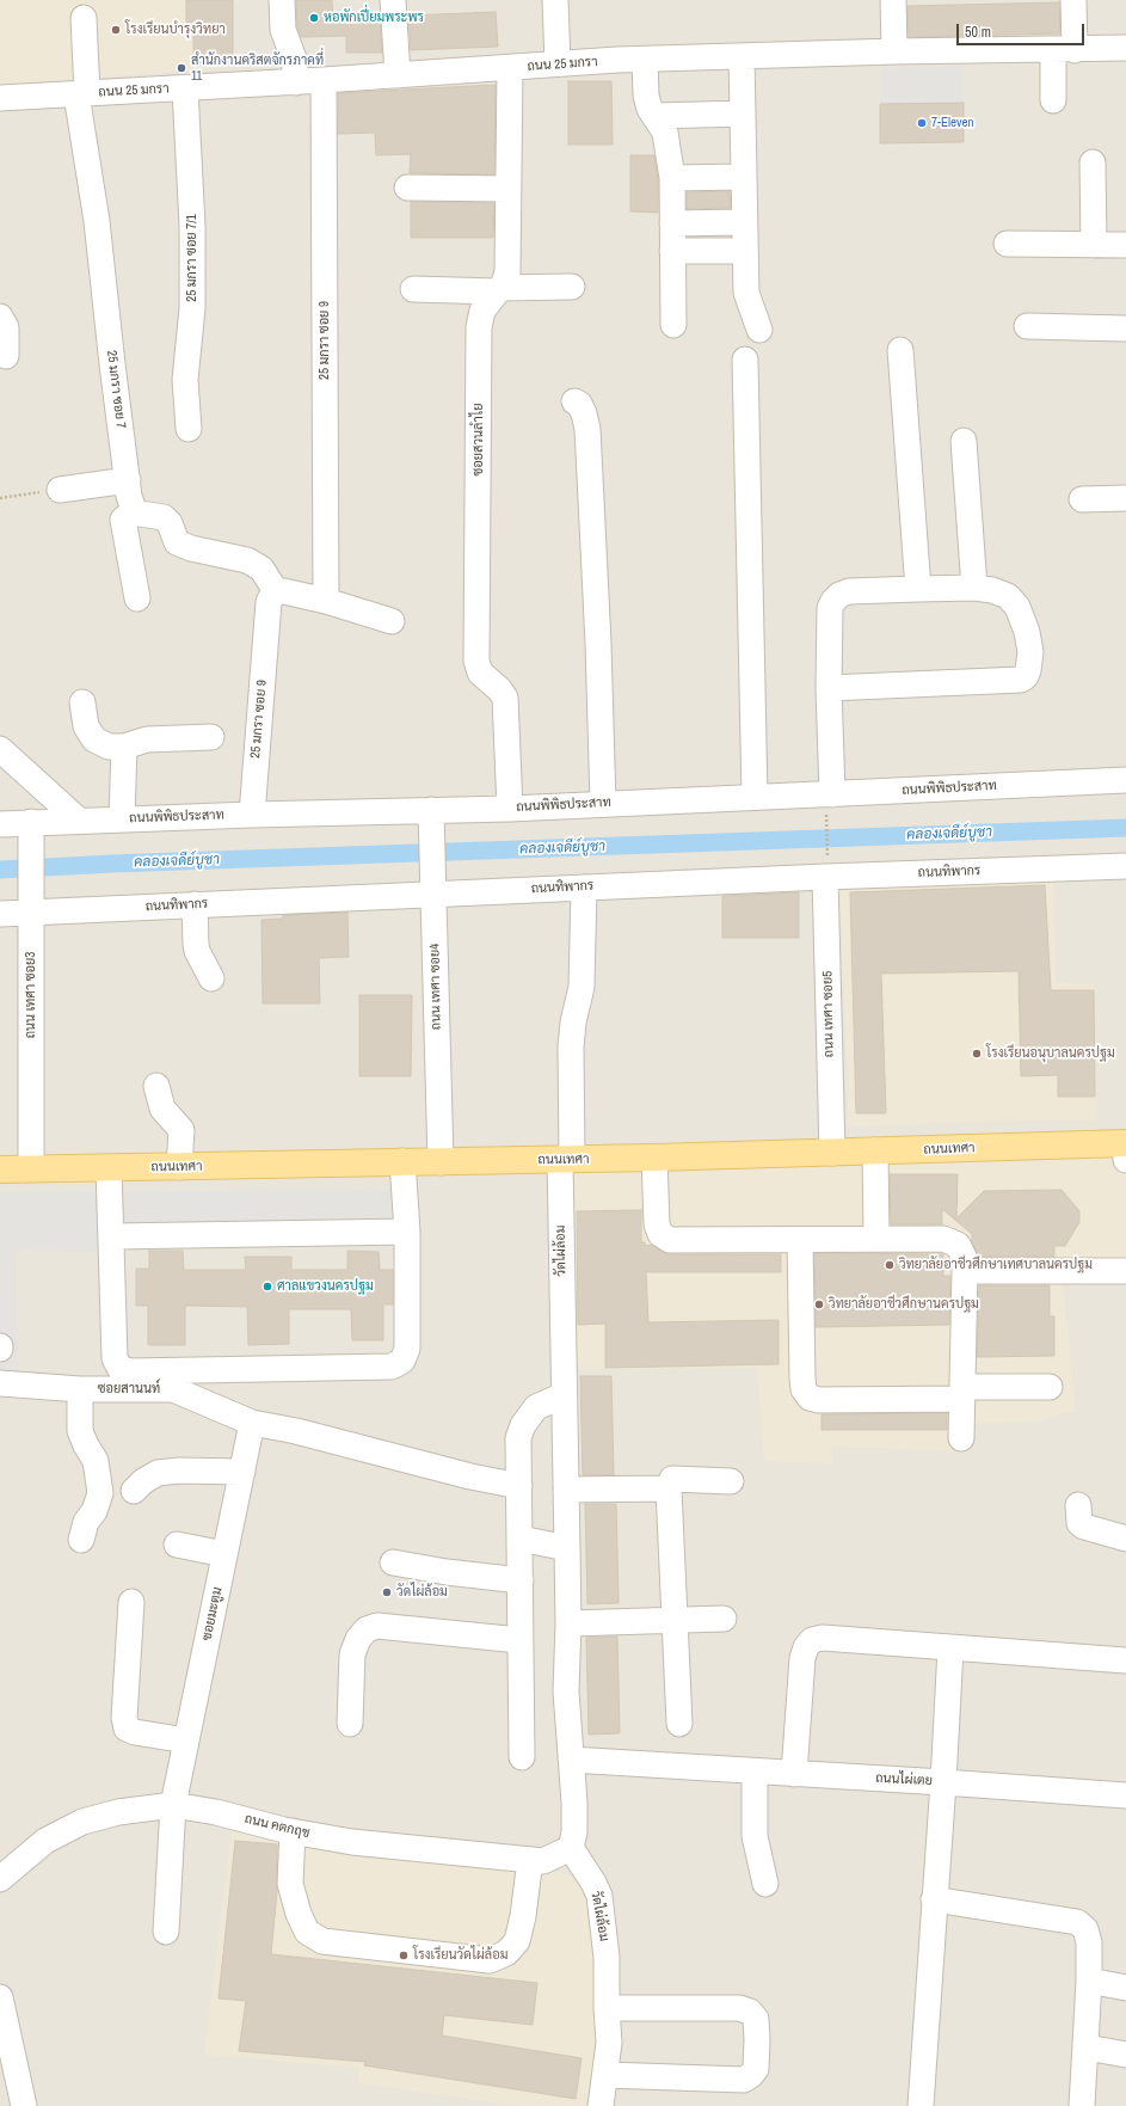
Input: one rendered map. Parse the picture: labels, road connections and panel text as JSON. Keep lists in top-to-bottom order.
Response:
{
  "streets": {
    "main road": ["ถนนเทศา"],
    "street": [
      "ถนน 25 มกรา",
      "25 มกรา ซอย 7/1",
      "25 มกรา ซอย 9",
      "25 มกรา ซอย 7",
      "ซอยสวนลำไย",
      "ถนนพิพิธประสาท",
      "ถนนทิพากร",
      "ถนน เทศา ซอย4",
      "ถนน เทศา ซอย3",
      "ถนน เทศา ซอย5",
      "วัดไผ่ล้อม",
      "ซอยสานนท์",
      "ซอยมะตูม",
      "ถนนไผ่เตย",
      "ถนน คตกฤช"
    ]
  },
  "crossings": [
    ["ถนน 25 มกรา", "25 มกรา ซอย 7/1"],
    ["ถนน 25 มกรา", "25 มกรา ซอย 9"],
    ["ถนน 25 มกรา", "25 มกรา ซอย 7"],
    ["ถนน 25 มกรา", "ซอยสวนลำไย"],
    ["25 มกรา ซอย 9", "ถนนพิพิธประสาท"],
    ["ซอยสวนลำไย", "ถนนพิพิธประสาท"],
    ["ถนนพิพิธประสาท", "ถนน เทศา ซอย4"],
    ["ถนนพิพิธประสาท", "ถนน เทศา ซอย3"],
    ["ถนนทิพากร", "ถนน เทศา ซอย4"],
    ["ถนนทิพากร", "ถนน เทศา ซอย3"],
    ["ถนนทิพากร", "ถนน เทศา ซอย5"],
    ["ถนนทิพากร", "วัดไผ่ล้อม"],
    ["ถนน เทศา ซอย4", "ถนนเทศา"],
    ["ถนน เทศา ซอย3", "ถนนเทศา"],
    ["ถนน เทศา ซอย5", "ถนนเทศา"],
    ["ถนนเทศา", "วัดไผ่ล้อม"],
    ["วัดไผ่ล้อม", "ถนนไผ่เตย"],
    ["วัดไผ่ล้อม", "ถนน คตกฤช"],
    ["ซอยสานนท์", "ซอยมะตูม"],
    ["ซอยมะตูม", "ถนน คตกฤช"]
  ],
  "water": ["คลองเจดีย์บูชา"],
  "places": [
    "หอพักเปี่ยมพระพร",
    "โรงเรียนบำรุงวิทยา",
    "สำนักงานคริสตจักรภาคที่ 11",
    "7-Eleven",
    "โรงเรียนอนุบาลนครปฐม",
    "วิทยาลัยอาชีวศึกษาเทศบาลนครปฐม",
    "ศาลแขวงนครปฐม",
    "วิทยาลัยอาชีวศึกษานครปฐม",
    "วัดไผ่ล้อม",
    "โรงเรียนวัดไผ่ล้อม"
  ],
  "scale_bar": "50 m"
}
